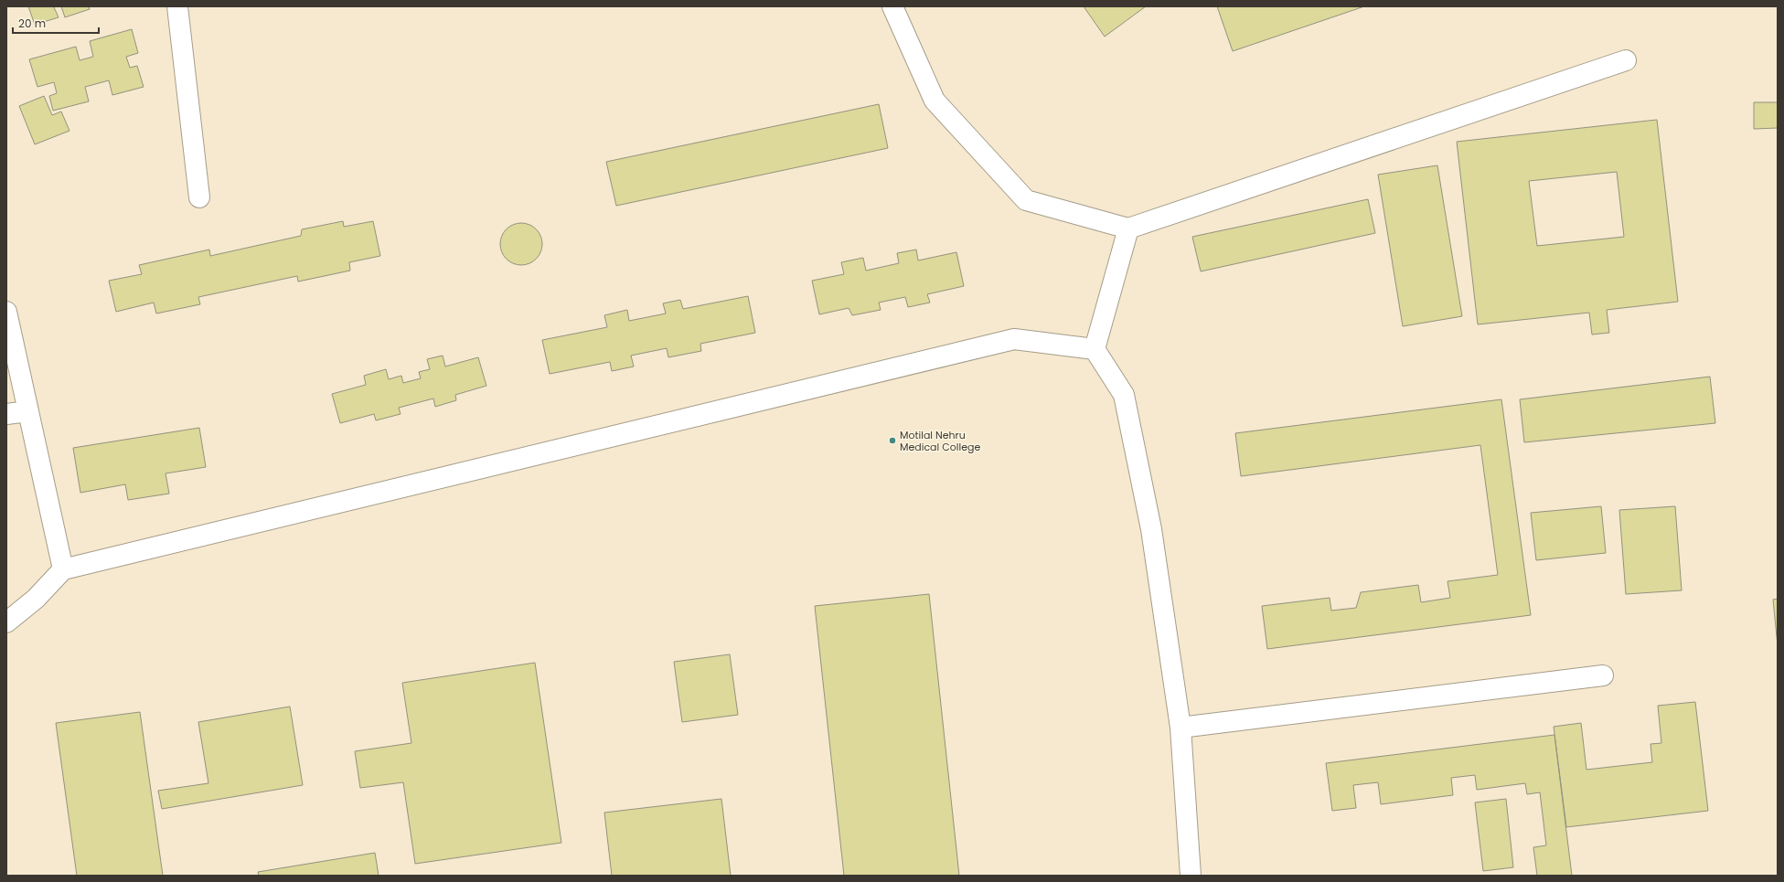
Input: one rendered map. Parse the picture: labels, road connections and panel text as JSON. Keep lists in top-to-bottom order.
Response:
{
  "places": ["Motilal Nehru Medical College"],
  "scale_bar": "20 m"
}
